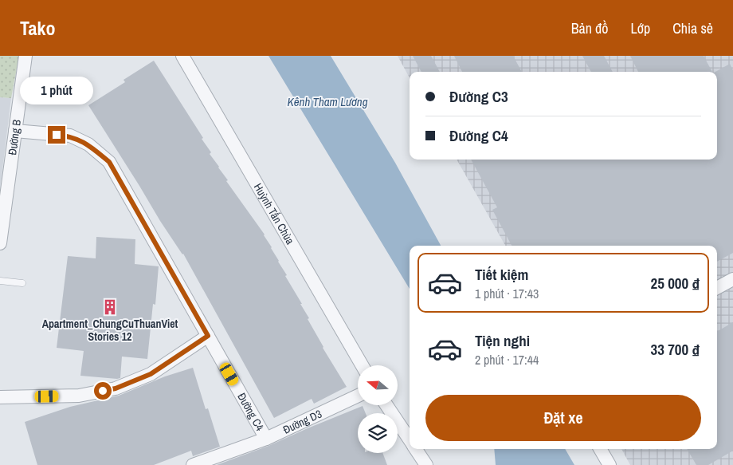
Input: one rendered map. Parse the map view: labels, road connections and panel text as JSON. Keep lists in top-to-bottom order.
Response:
{
  "streets": {
    "street": [
      "Đường B",
      "Huỳnh Tấn Chùa",
      "Đường C4",
      "Đường D3"
    ]
  },
  "crossings": [
    ["Đường B", "Đường C4"],
    ["Đường C4", "Đường D3"]
  ],
  "water": ["Kênh Tham Lương"],
  "places": {
    "building": ["Apartment_ChungCuThuanViet Stories 12"]
  },
  "north": "left",
  "page": {
    "header": "Tako",
    "nav": ["Bản đồ", "Lớp", "Chia sẻ"],
    "banner": ["Đường C3", "Đường C4"],
    "bubble": "1 phút",
    "list": [
      {
        "name": "Tiết kiệm",
        "note": "1 phút · 17:43",
        "value": "25 000 ₫"
      },
      {
        "name": "Tiện nghi",
        "note": "2 phút · 17:44",
        "value": "33 700 ₫"
      }
    ],
    "buttons": "Đặt xe"
  }
}
